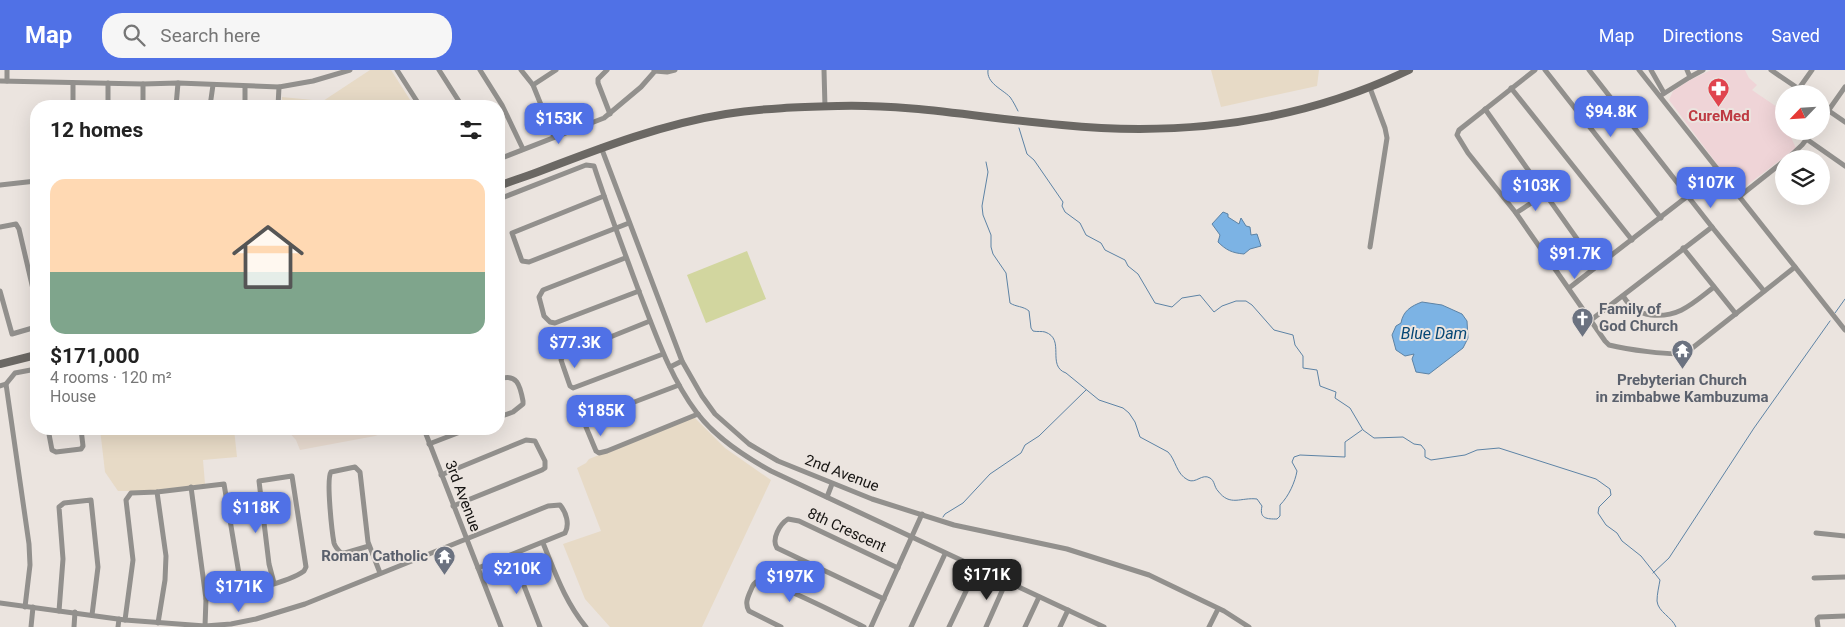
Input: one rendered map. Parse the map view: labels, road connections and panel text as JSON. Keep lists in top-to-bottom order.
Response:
{
  "streets": {
    "street": ["2nd Avenue", "3rd Avenue", "8th Crescent"]
  },
  "water": ["Blue Dam"],
  "places": {
    "pharmacy": ["CureMed"],
    "church": ["Family of God Church"],
    "temple": ["Prebyterian Church in zimbabwe Kambuzuma", "Roman Catholic"]
  },
  "north": "bottom left",
  "page": {
    "header": "Map",
    "search": "Search here",
    "nav": ["Map", "Directions", "Saved"],
    "price": [
      "$94.8K",
      "$153K",
      "$107K",
      "$103K",
      "$91.7K",
      "$77.3K",
      "$185K",
      "$118K",
      "$210K",
      "$171K",
      "$197K",
      "$171K"
    ],
    "heading": "12 homes",
    "list": [
      {
        "name": "$171,000",
        "note": "4 rooms · 120 m² · House"
      }
    ]
  }
}
